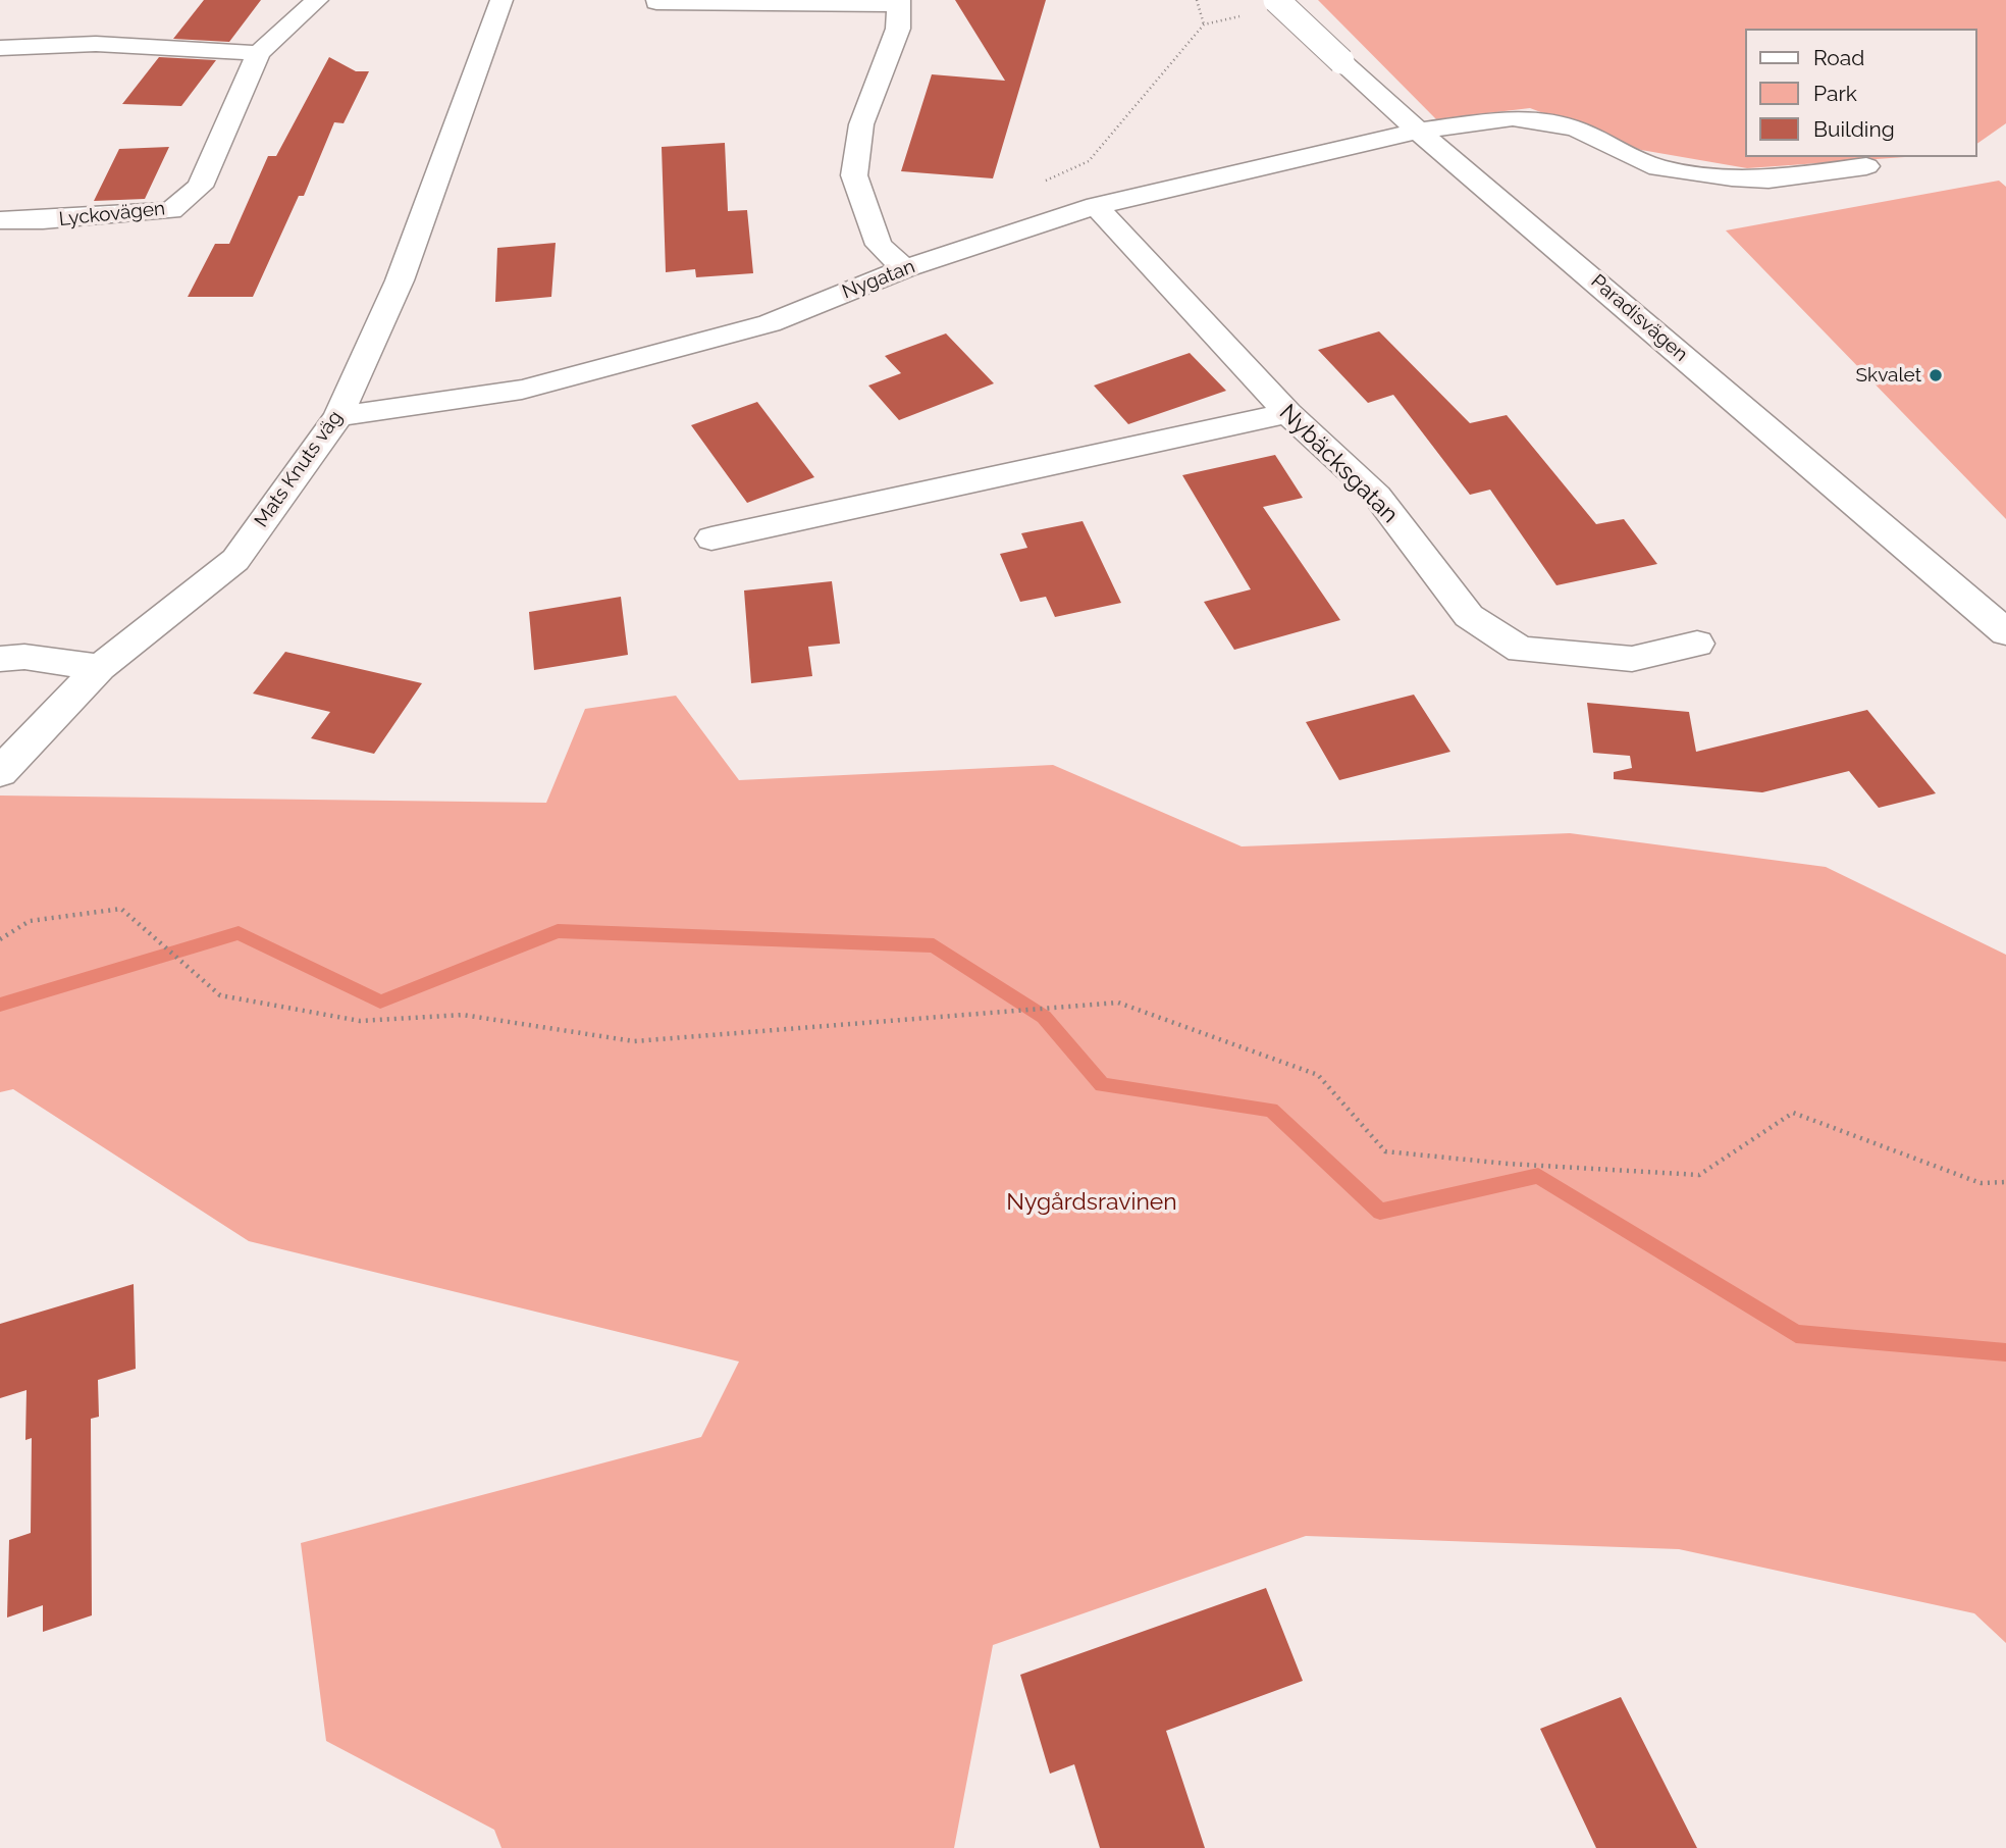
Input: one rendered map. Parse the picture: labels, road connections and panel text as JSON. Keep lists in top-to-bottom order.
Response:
{
  "streets": {
    "street": [
      "Lyckovägen",
      "Nygatan",
      "Paradisvägen",
      "Nybäcksgatan",
      "Mats Knuts väg"
    ]
  },
  "crossings": [
    ["Nygatan", "Paradisvägen"],
    ["Nygatan", "Nybäcksgatan"],
    ["Nygatan", "Mats Knuts väg"]
  ],
  "parks": ["Nygårdsravinen"],
  "places": ["Skvalet"],
  "legend": ["Road", "Park", "Building"]
}
